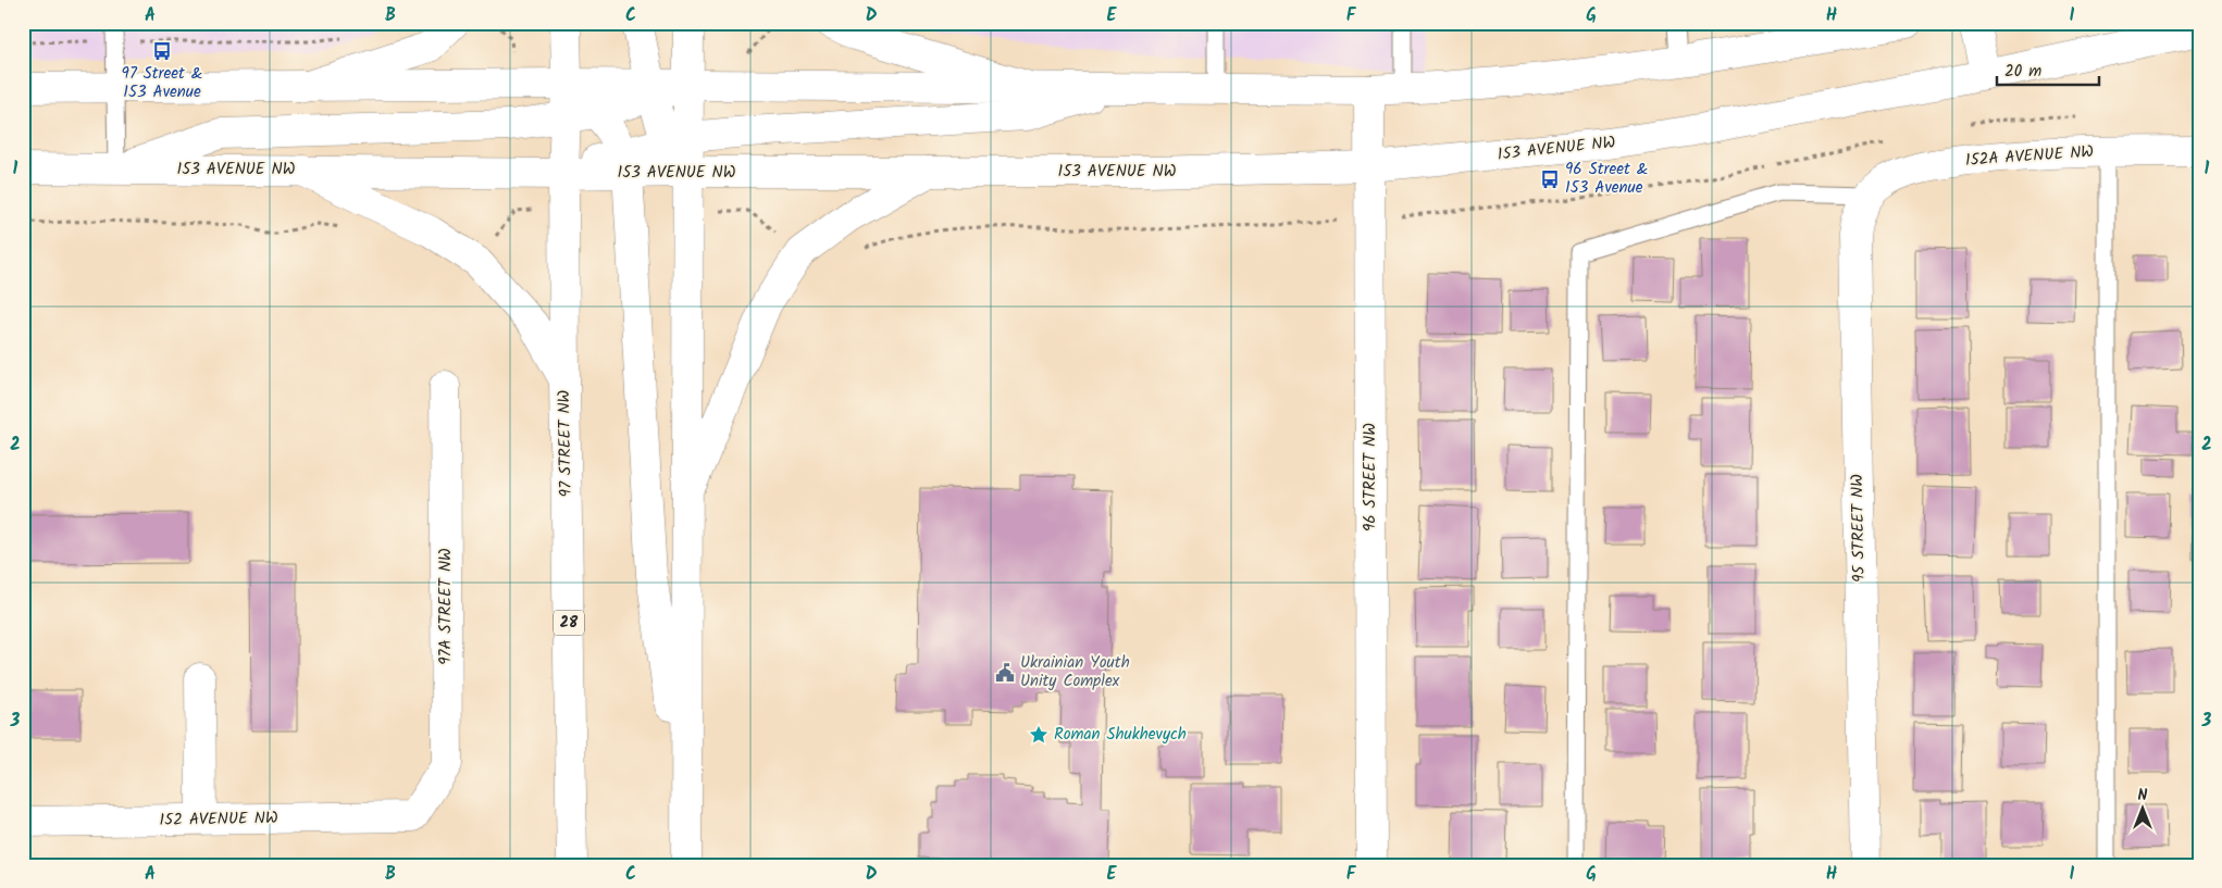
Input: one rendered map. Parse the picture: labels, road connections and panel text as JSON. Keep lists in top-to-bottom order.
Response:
{
  "streets": {
    "main road": [
      "153 AVENUE NW",
      "152A AVENUE NW",
      "97 STREET NW",
      "96 STREET NW",
      "95 STREET NW",
      "97A STREET NW",
      "28",
      "152 AVENUE NW"
    ]
  },
  "crossings": [
    ["153 AVENUE NW", "97 STREET NW"],
    ["153 AVENUE NW", "96 STREET NW"],
    ["152A AVENUE NW", "95 STREET NW"],
    ["97A STREET NW", "152 AVENUE NW"]
  ],
  "places": {
    "bus stop": ["97 Street & 153 Avenue", "96 Street & 153 Avenue"],
    "public building": ["Ukrainian Youth Unity Complex"],
    "place": ["Roman Shukhevych"]
  },
  "scale_bar": "20 m",
  "north": "top",
  "grid": {
    "columns": [
      "A",
      "B",
      "C",
      "D",
      "E",
      "F",
      "G",
      "H",
      "I"
    ],
    "rows": ["1", "2", "3"]
  }
}
